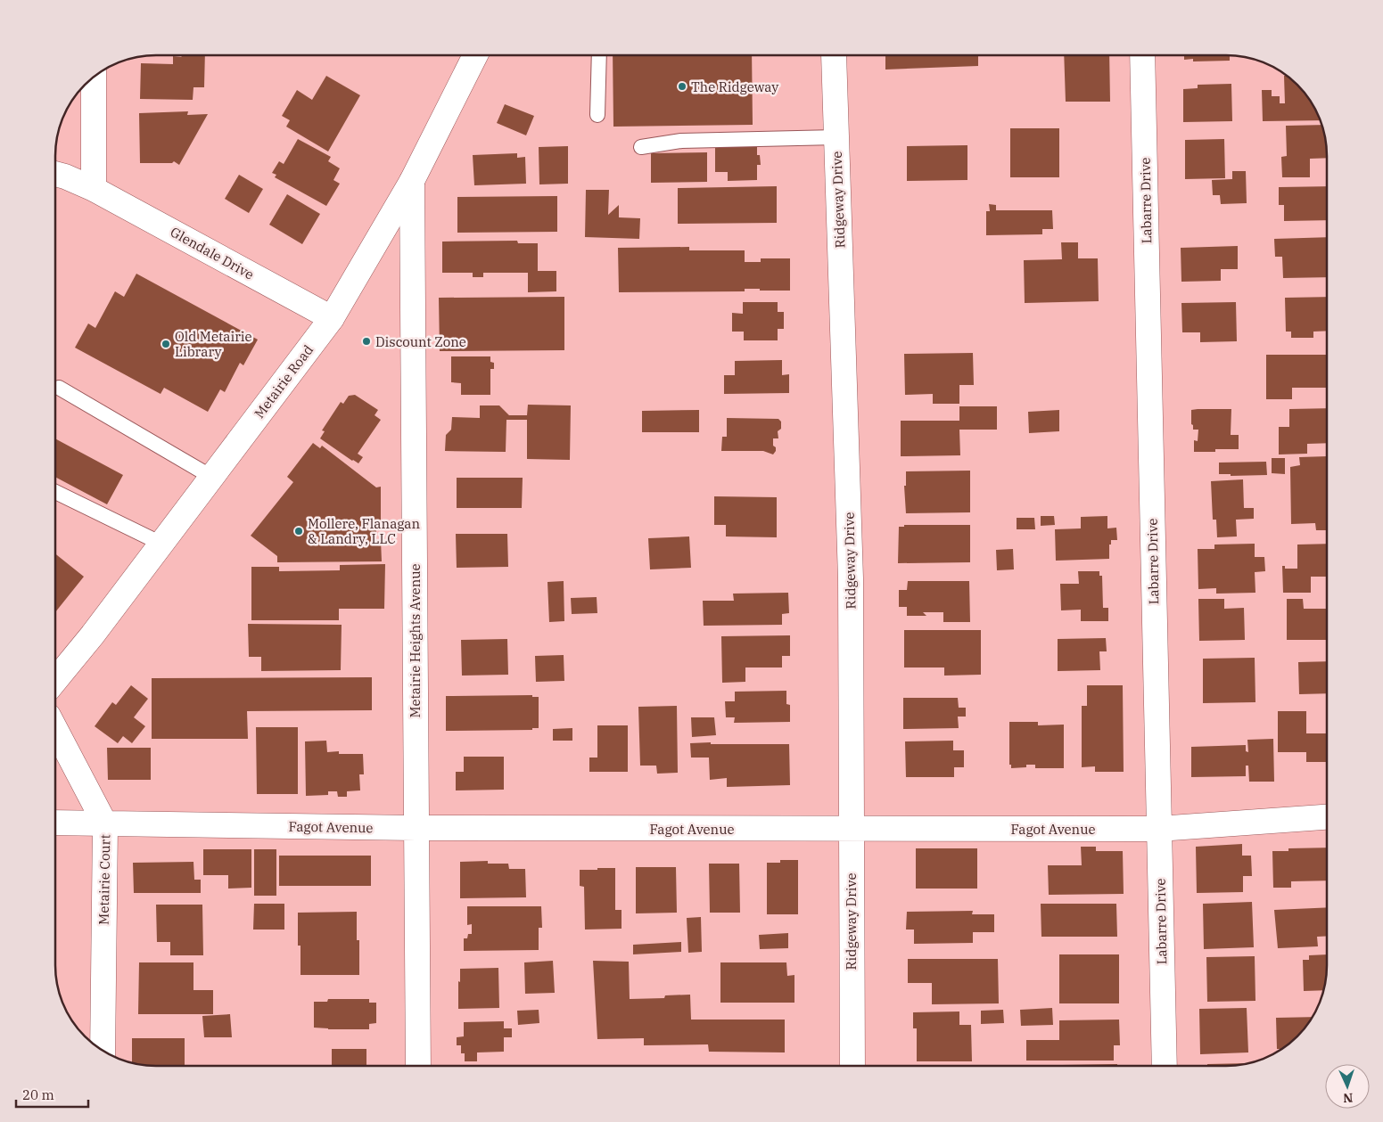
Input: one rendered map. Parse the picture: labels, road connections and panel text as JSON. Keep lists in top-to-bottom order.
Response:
{
  "streets": {
    "street": [
      "Ridgeway Drive",
      "Labarre Drive",
      "Glendale Drive",
      "Metairie Road",
      "Metairie Heights Avenue",
      "Fagot Avenue",
      "Metairie Court"
    ]
  },
  "crossings": [
    ["Ridgeway Drive", "Fagot Avenue"],
    ["Labarre Drive", "Fagot Avenue"],
    ["Glendale Drive", "Metairie Road"],
    ["Metairie Road", "Metairie Heights Avenue"],
    ["Metairie Heights Avenue", "Fagot Avenue"],
    ["Fagot Avenue", "Metairie Court"]
  ],
  "places": [
    "The Ridgeway",
    "Discount Zone",
    "Old Metairie Library",
    "Mollere, Flanagan & Landry, LLC"
  ],
  "scale_bar": "20 m",
  "north": "bottom"
}
